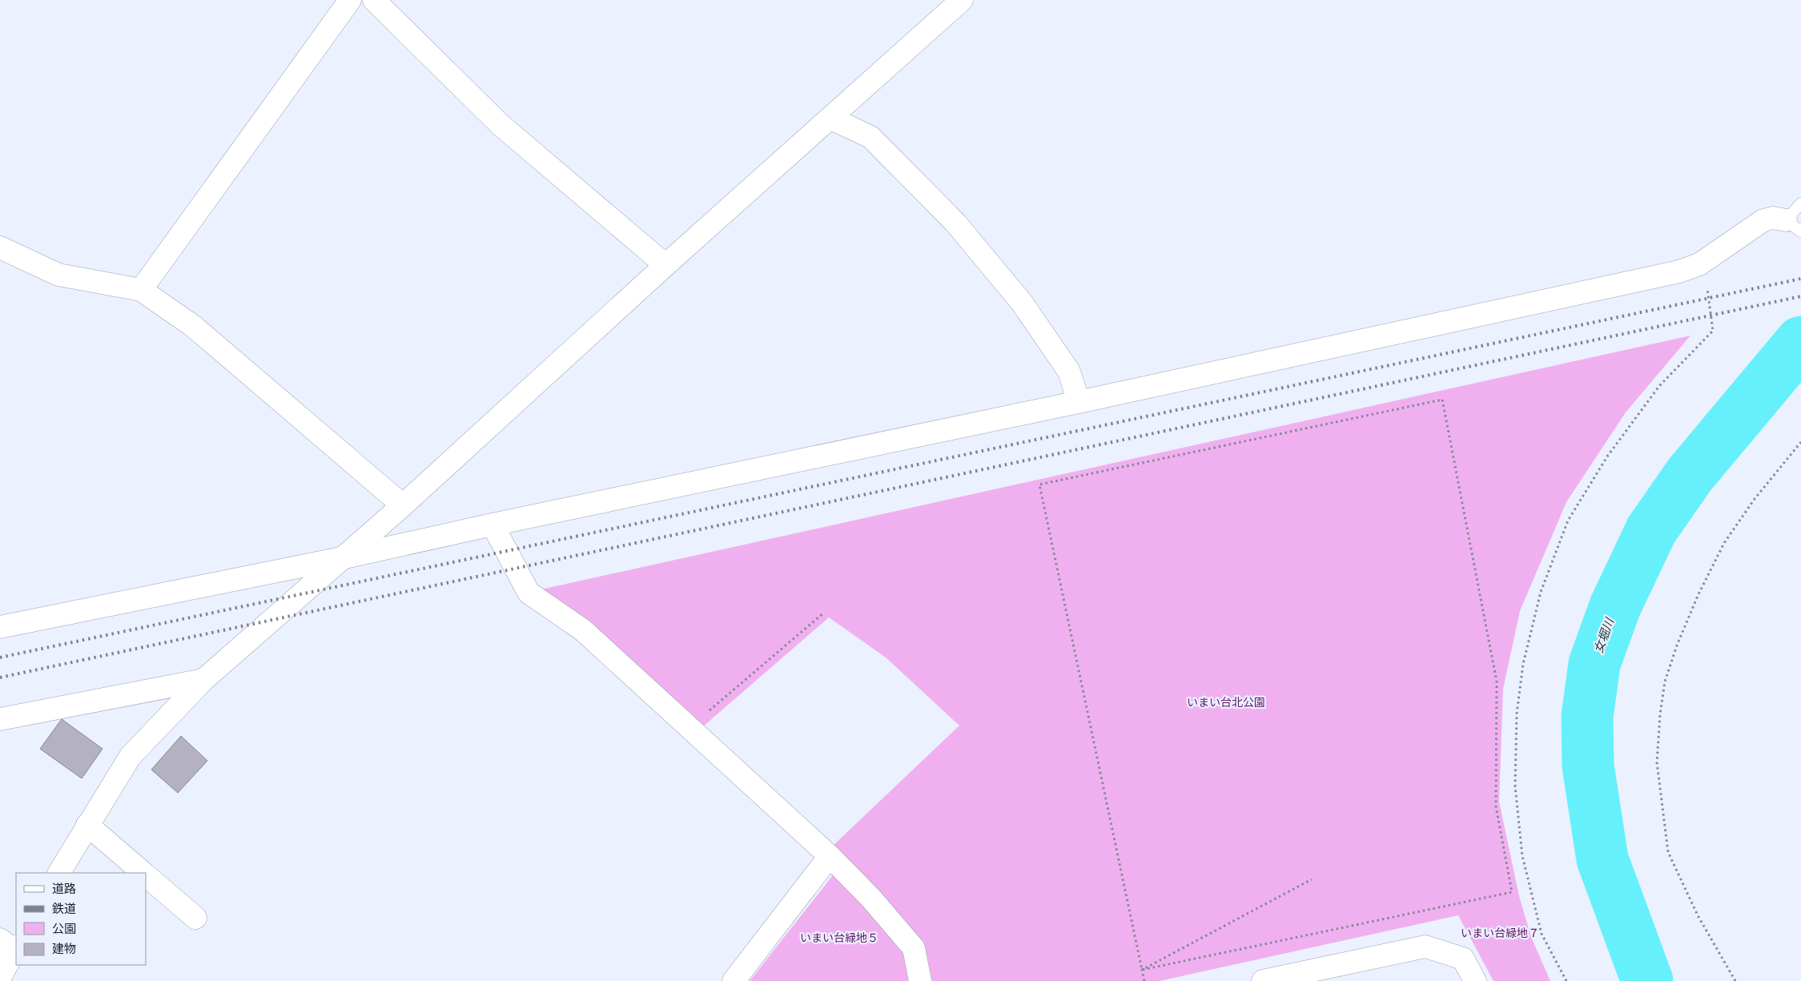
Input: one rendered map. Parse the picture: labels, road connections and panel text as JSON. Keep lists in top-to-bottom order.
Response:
{
  "water": ["女堀川"],
  "parks": ["いまい台北公園", "いまい台緑地７", "いまい台緑地５"],
  "legend": [
    "道路",
    "鉄道",
    "公園",
    "建物"
  ]
}
